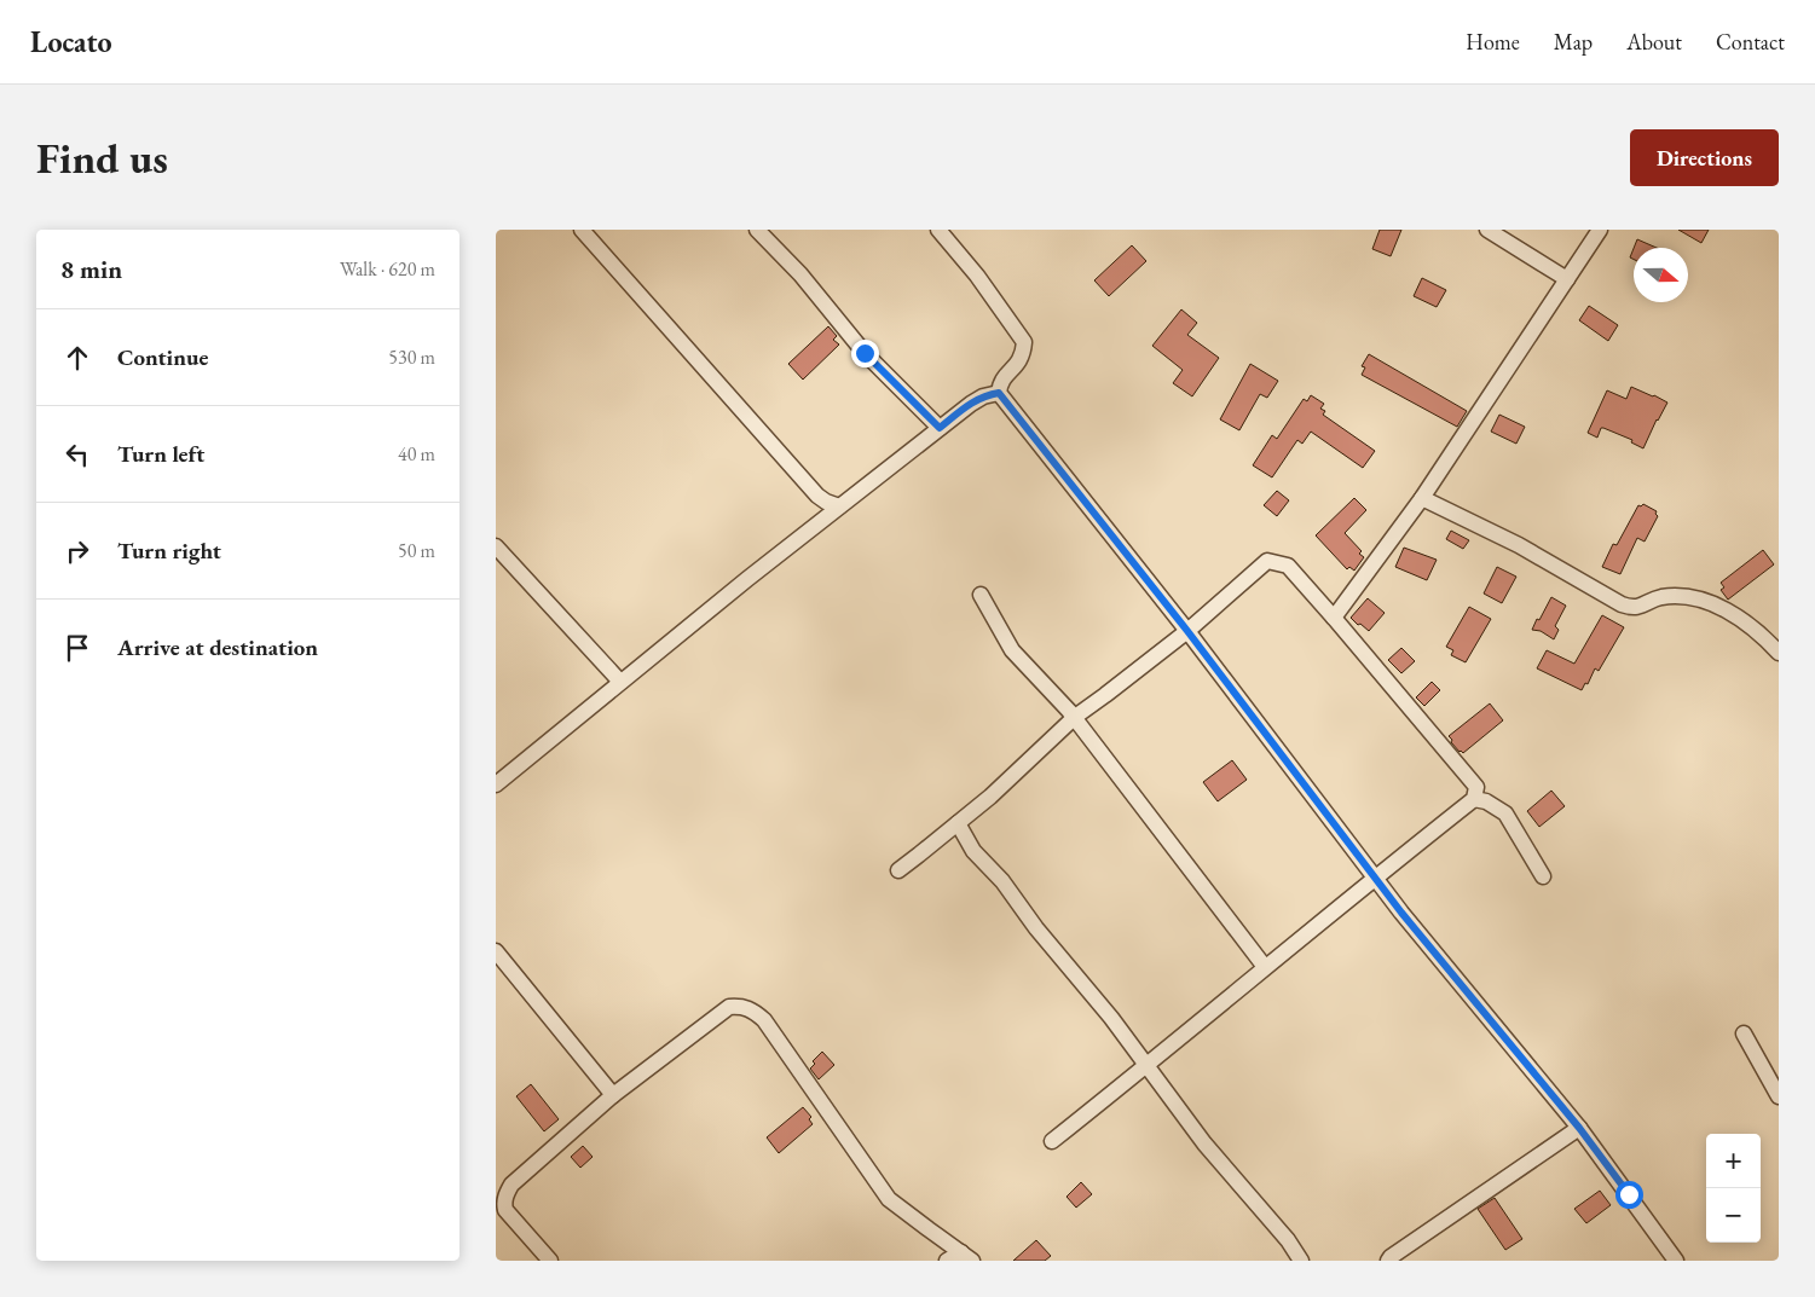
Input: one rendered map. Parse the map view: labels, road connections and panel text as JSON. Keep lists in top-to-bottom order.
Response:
{
  "north": "right",
  "page": {
    "header": "Locato",
    "nav": [
      "Home",
      "Map",
      "About",
      "Contact"
    ],
    "buttons": "Directions",
    "title": "Find us",
    "heading": ["8 min", "Walk · 620 m"],
    "list": [
      ["Continue", "530 m"],
      ["Turn left", "40 m"],
      ["Turn right", "50 m"],
      "Arrive at destination"
    ],
    "map_buttons": ["+", "−"]
  }
}
